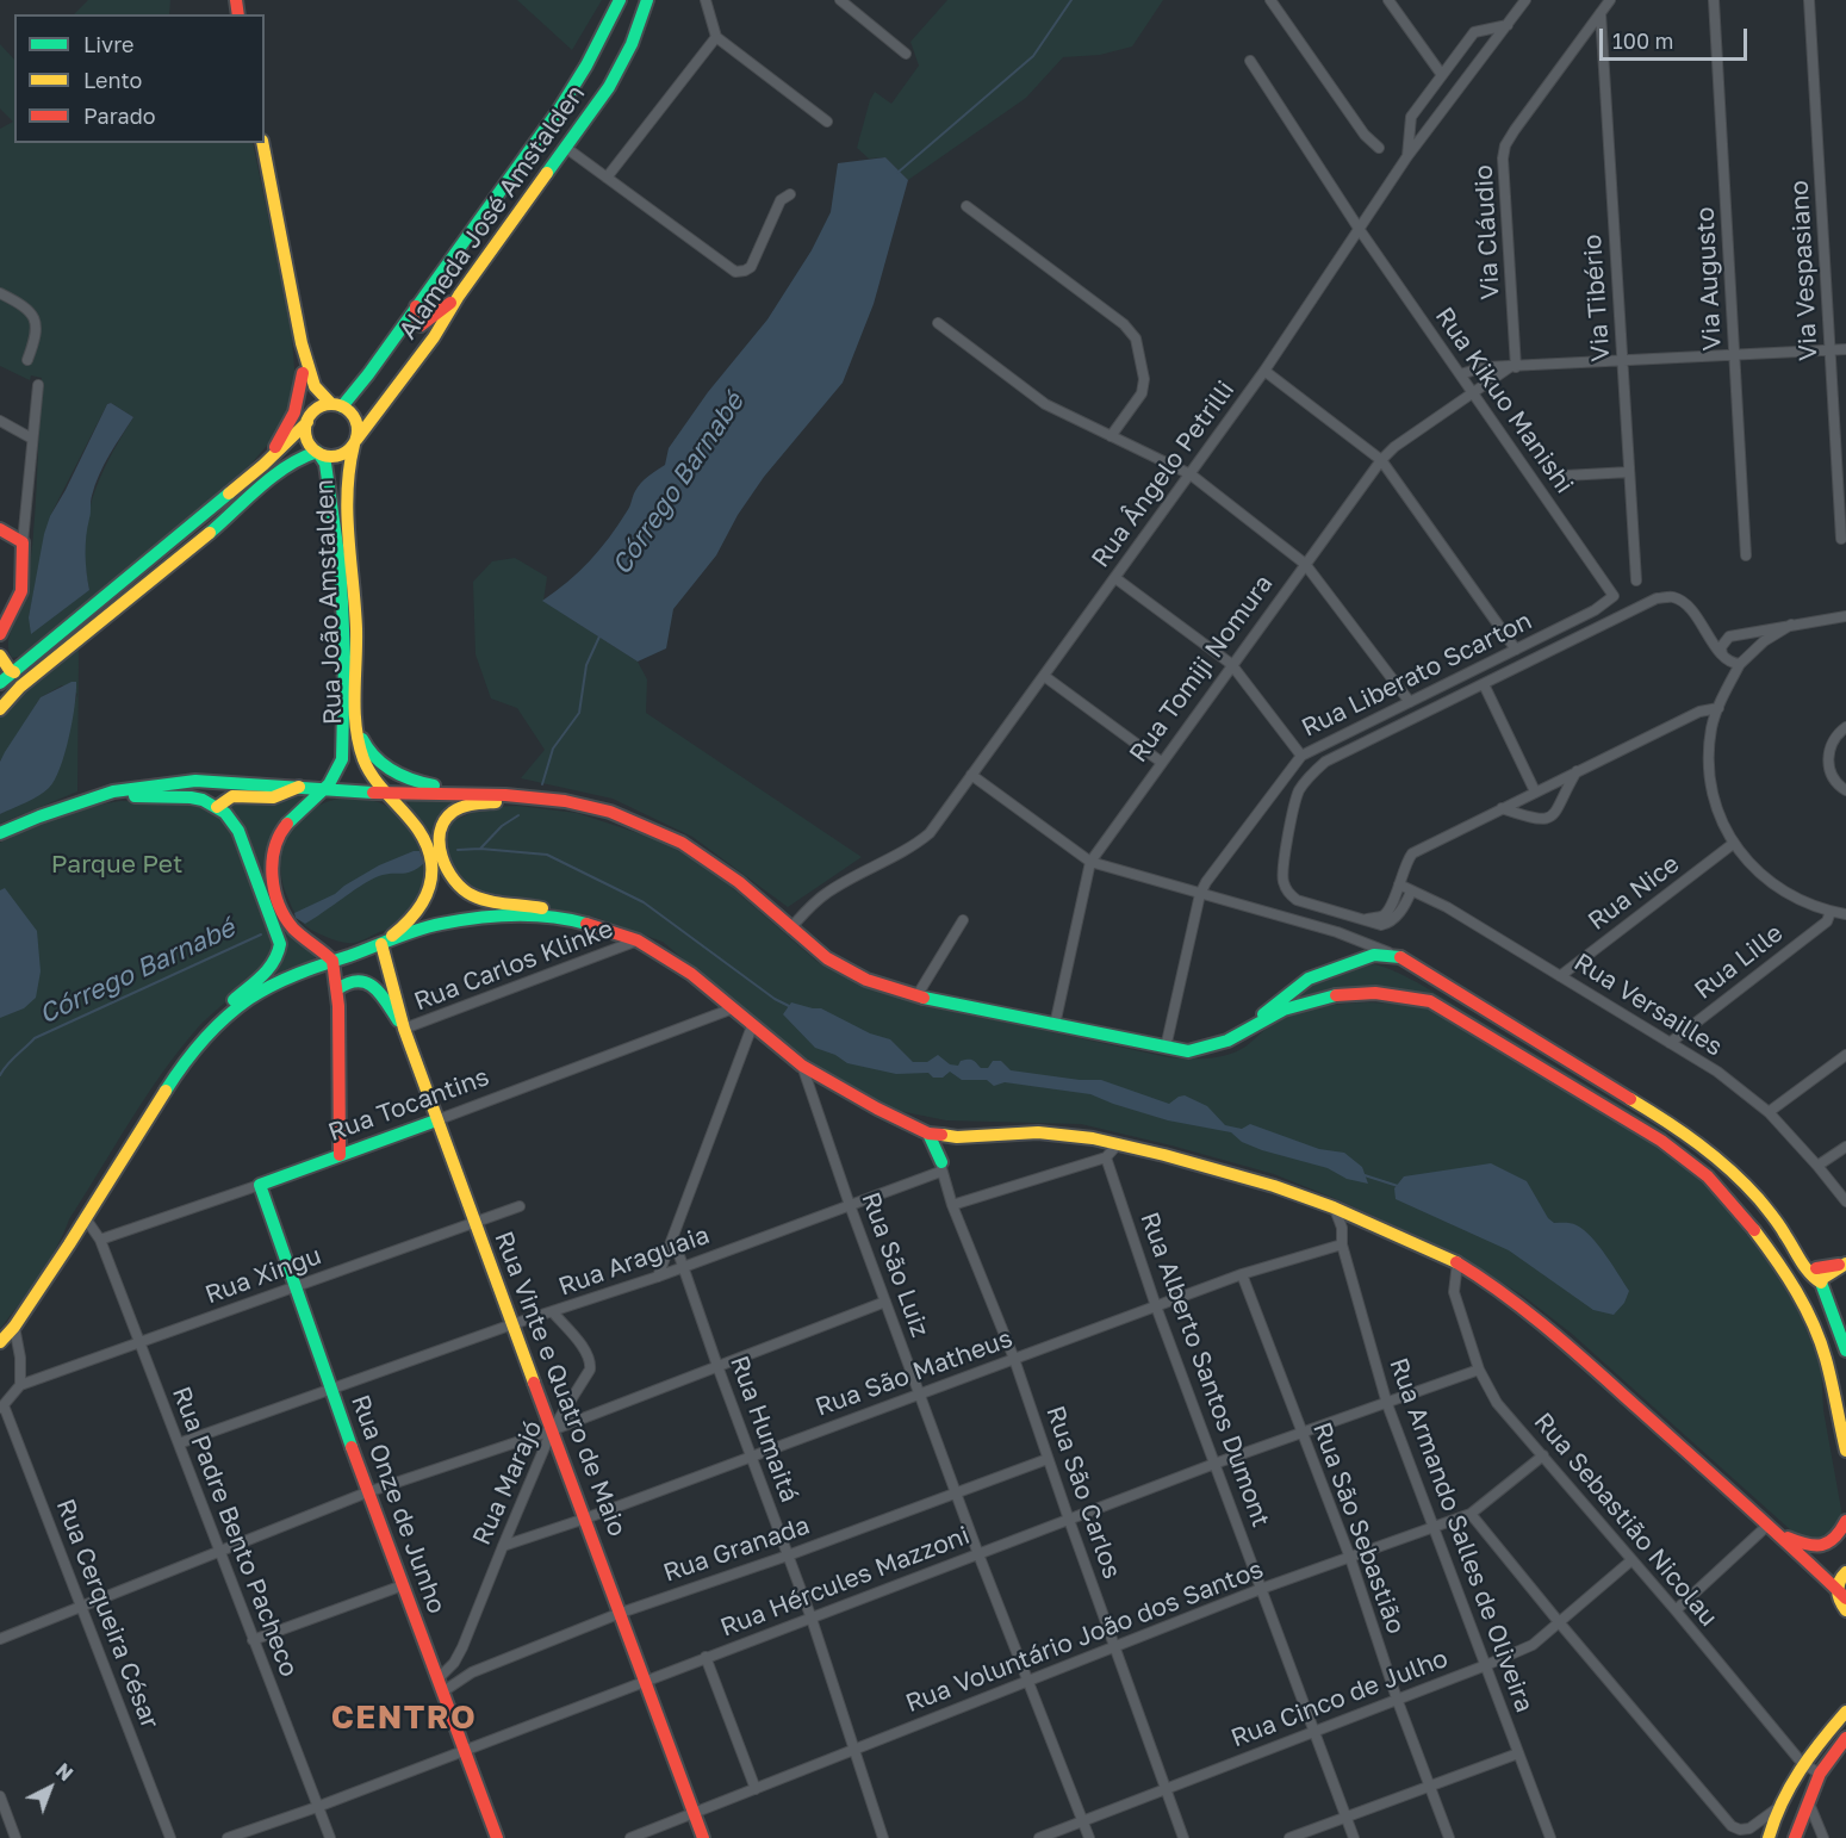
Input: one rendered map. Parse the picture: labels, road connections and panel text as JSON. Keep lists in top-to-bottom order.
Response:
{
  "streets": {
    "main road": [
      "Alameda José Amstalden",
      "Rua João Amstalden",
      "Rua Tocantins",
      "Rua Vinte e Quatro de Maio",
      "Rua Onze de Junho"
    ],
    "street": [
      "Via Cláudio",
      "Via Vespasiano",
      "Via Augusto",
      "Via Tibério",
      "Rua Kikuo Manishi",
      "Rua Ângelo Petrilli",
      "Rua Tomiji Nomura",
      "Rua Liberato Scarton",
      "Rua Nice",
      "Rua Lille",
      "Rua Carlos Klinke",
      "Rua Versailles",
      "Rua Araguaia",
      "Rua São Luiz",
      "Rua Xingu",
      "Rua Alberto Santos Dumont",
      "Rua São Matheus",
      "Rua Humaitá",
      "Rua Marajó",
      "Rua São Carlos",
      "Rua Sebastião Nicolau",
      "Rua São Sebastião",
      "Rua Padre Bento Pacheco",
      "Rua Armando Salles de Oliveira",
      "Rua Granada",
      "Rua Hércules Mazzoni",
      "Rua Cerqueira César",
      "Rua Voluntário João dos Santos",
      "Rua Cinco de Julho"
    ]
  },
  "crossings": [
    ["Alameda José Amstalden", "Rua João Amstalden"],
    ["Via Cláudio", "Via Tibério"],
    ["Via Cláudio", "Rua Tomiji Nomura"],
    ["Rua Kikuo Manishi", "Rua Ângelo Petrilli"],
    ["Rua Kikuo Manishi", "Rua Tomiji Nomura"],
    ["Rua Kikuo Manishi", "Rua Liberato Scarton"],
    ["Rua João Amstalden", "Rua Vinte e Quatro de Maio"],
    ["Rua Nice", "Rua Versailles"],
    ["Rua Lille", "Rua Versailles"],
    ["Rua Carlos Klinke", "Rua Vinte e Quatro de Maio"],
    ["Rua Tocantins", "Rua Vinte e Quatro de Maio"],
    ["Rua Tocantins", "Rua Onze de Junho"],
    ["Rua Tocantins", "Rua Padre Bento Pacheco"],
    ["Rua Araguaia", "Rua São Luiz"],
    ["Rua Araguaia", "Rua Vinte e Quatro de Maio"],
    ["Rua Araguaia", "Rua Humaitá"],
    ["Rua Araguaia", "Rua Marajó"],
    ["Rua Araguaia", "Rua São Carlos"],
    ["Rua Araguaia", "Rua Onze de Junho"],
    ["Rua Araguaia", "Rua Padre Bento Pacheco"],
    ["Rua São Luiz", "Rua São Matheus"],
    ["Rua São Luiz", "Rua Granada"],
    ["Rua São Luiz", "Rua Hércules Mazzoni"],
    ["Rua São Luiz", "Rua Voluntário João dos Santos"],
    ["Rua São Luiz", "Rua Cinco de Julho"],
    ["Rua Xingu", "Rua Vinte e Quatro de Maio"],
    ["Rua Xingu", "Rua Onze de Junho"],
    ["Rua Xingu", "Rua Padre Bento Pacheco"],
    ["Rua Alberto Santos Dumont", "Rua São Matheus"],
    ["Rua Alberto Santos Dumont", "Rua Hércules Mazzoni"],
    ["Rua Alberto Santos Dumont", "Rua Voluntário João dos Santos"],
    ["Rua Alberto Santos Dumont", "Rua Cinco de Julho"],
    ["Rua São Matheus", "Rua Vinte e Quatro de Maio"],
    ["Rua São Matheus", "Rua Humaitá"],
    ["Rua São Matheus", "Rua Marajó"],
    ["Rua São Matheus", "Rua São Carlos"],
    ["Rua São Matheus", "Rua São Sebastião"],
    ["Rua São Matheus", "Rua Armando Salles de Oliveira"],
    ["Rua Vinte e Quatro de Maio", "Rua Marajó"],
    ["Rua Vinte e Quatro de Maio", "Rua Granada"],
    ["Rua Vinte e Quatro de Maio", "Rua Hércules Mazzoni"],
    ["Rua Vinte e Quatro de Maio", "Rua Voluntário João dos Santos"],
    ["Rua Humaitá", "Rua Granada"],
    ["Rua Humaitá", "Rua Hércules Mazzoni"],
    ["Rua Humaitá", "Rua Voluntário João dos Santos"],
    ["Rua Marajó", "Rua Onze de Junho"],
    ["Rua São Carlos", "Rua Granada"],
    ["Rua São Carlos", "Rua Hércules Mazzoni"],
    ["Rua São Carlos", "Rua Voluntário João dos Santos"],
    ["Rua São Carlos", "Rua Cinco de Julho"],
    ["Rua Onze de Junho", "Rua Granada"],
    ["Rua Onze de Junho", "Rua Hércules Mazzoni"],
    ["Rua Sebastião Nicolau", "Rua Hércules Mazzoni"],
    ["Rua Sebastião Nicolau", "Rua Voluntário João dos Santos"],
    ["Rua Sebastião Nicolau", "Rua Cinco de Julho"],
    ["Rua São Sebastião", "Rua Hércules Mazzoni"],
    ["Rua São Sebastião", "Rua Voluntário João dos Santos"],
    ["Rua São Sebastião", "Rua Cinco de Julho"],
    ["Rua Padre Bento Pacheco", "Rua Hércules Mazzoni"],
    ["Rua Armando Salles de Oliveira", "Rua Hércules Mazzoni"],
    ["Rua Armando Salles de Oliveira", "Rua Voluntário João dos Santos"],
    ["Rua Armando Salles de Oliveira", "Rua Cinco de Julho"]
  ],
  "districts": ["CENTRO"],
  "water": ["Córrego Barnabé"],
  "parks": ["Parque Pet"],
  "legend": ["Livre", "Lento", "Parado"],
  "scale_bar": "100 m",
  "north": "top right"
}
